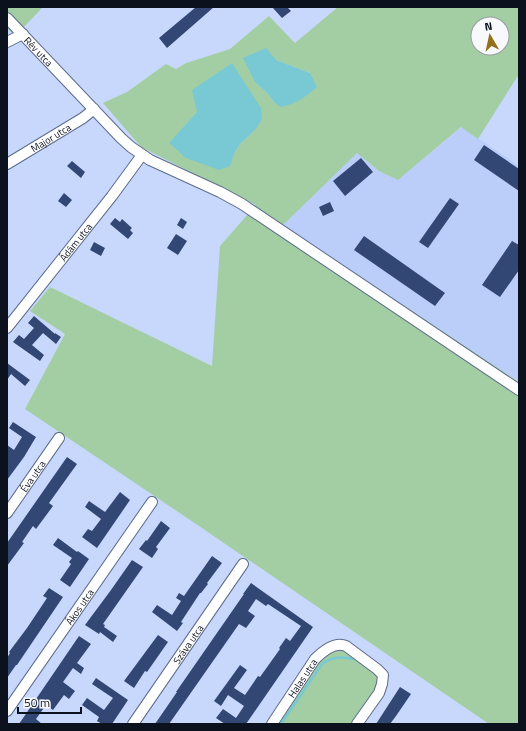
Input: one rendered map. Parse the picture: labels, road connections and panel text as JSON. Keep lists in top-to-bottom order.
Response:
{
  "streets": {
    "street": [
      "Rév utca",
      "Major utca",
      "Ádám utca",
      "Éva utca",
      "Ákos utca",
      "Száva utca",
      "Halas utca"
    ]
  },
  "crossings": [
    ["Rév utca", "Major utca"],
    ["Rév utca", "Ádám utca"]
  ],
  "scale_bar": "50 m",
  "north": "top"
}
